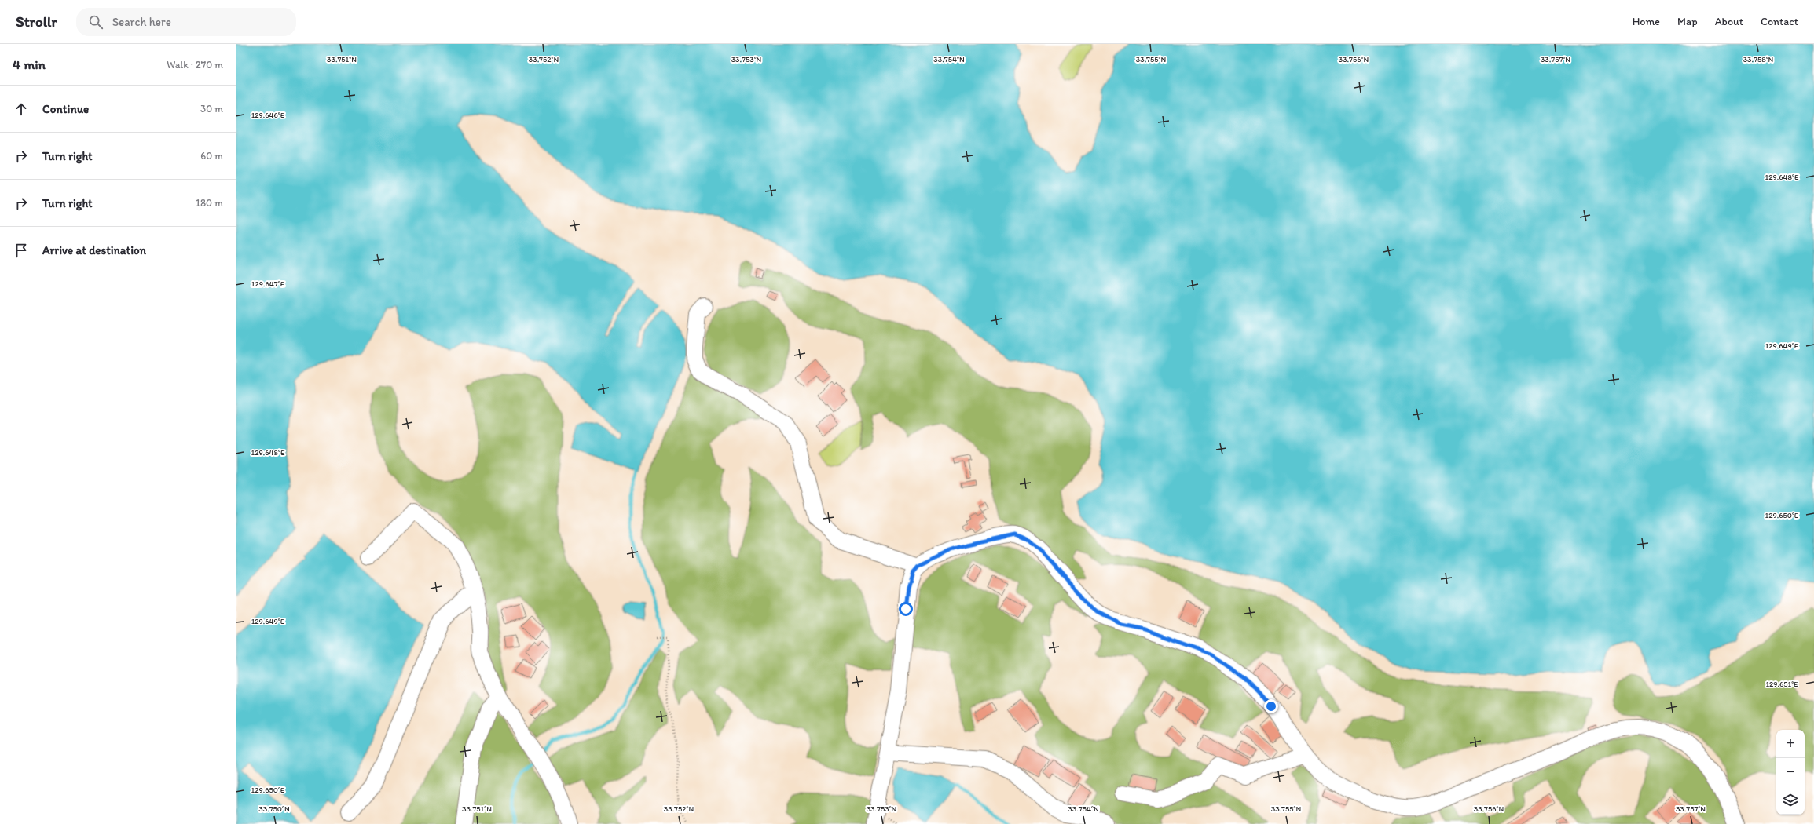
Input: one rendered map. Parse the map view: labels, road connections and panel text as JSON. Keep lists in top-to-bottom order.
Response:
{
  "page": {
    "header": "Strollr",
    "search": "Search here",
    "nav": [
      "Home",
      "Map",
      "About",
      "Contact"
    ],
    "heading": ["4 min", "Walk · 270 m"],
    "list": [
      ["Continue", "30 m"],
      ["Turn right", "60 m"],
      ["Turn right", "180 m"],
      "Arrive at destination"
    ],
    "map_buttons": ["+", "−"]
  },
  "coordinates": [
    "33.751°N",
    "33.752°N",
    "33.753°N",
    "33.754°N",
    "33.755°N",
    "33.756°N",
    "33.757°N",
    "33.758°N",
    "129.646°E",
    "129.648°E",
    "129.647°E",
    "129.649°E",
    "129.650°E",
    "129.651°E",
    "33.750°N"
  ]
}
